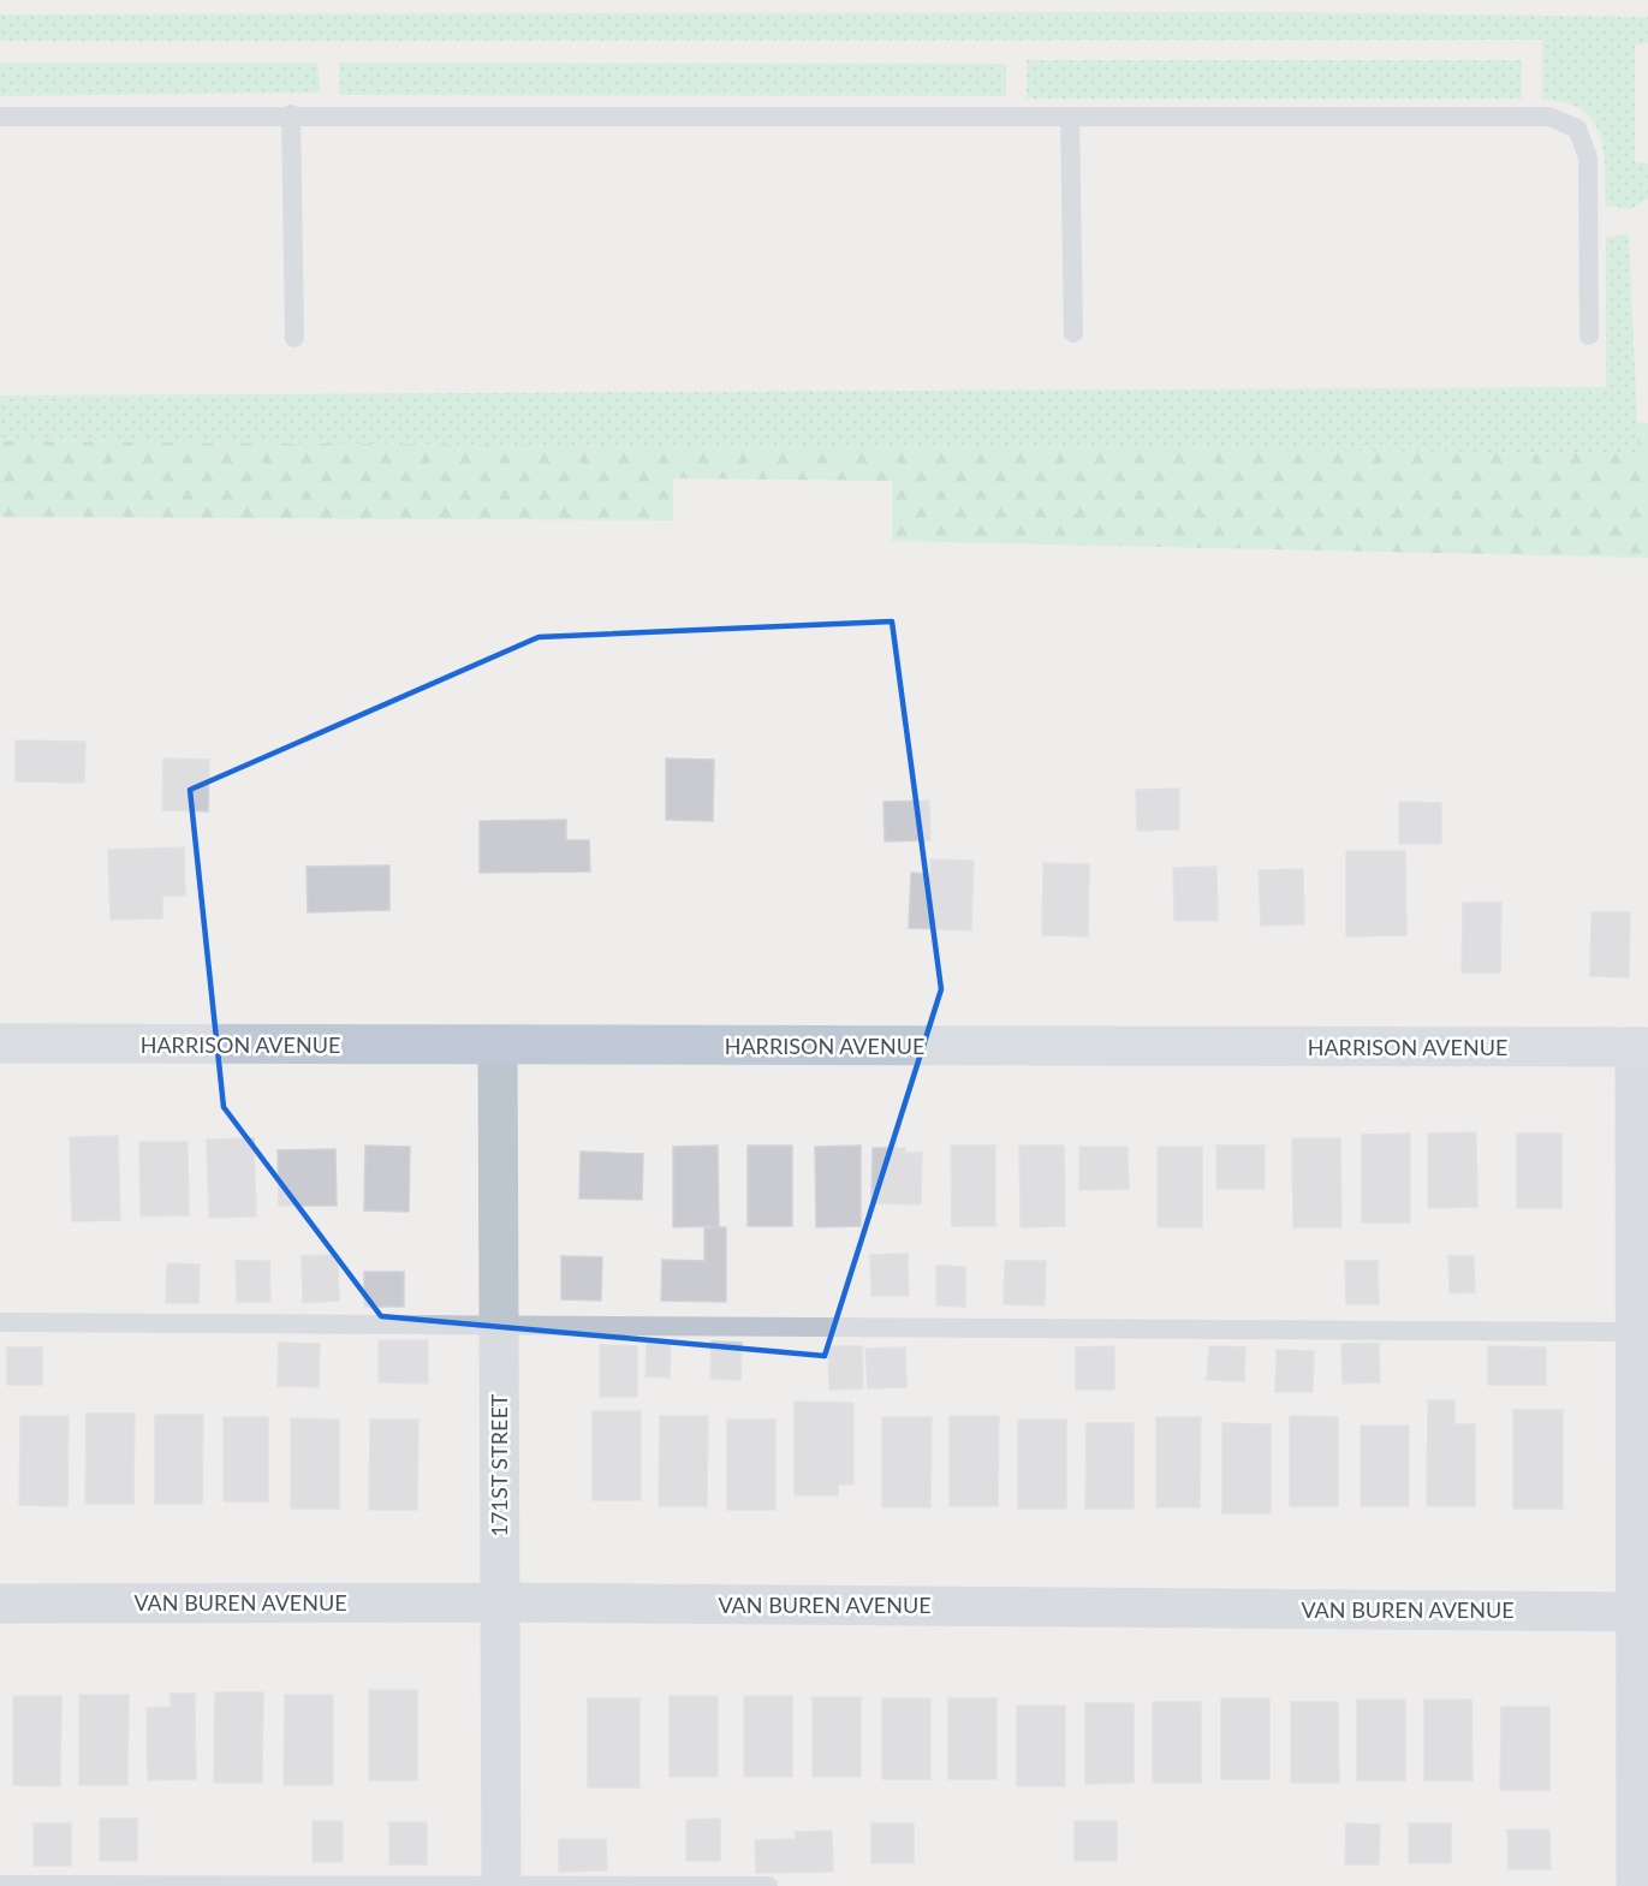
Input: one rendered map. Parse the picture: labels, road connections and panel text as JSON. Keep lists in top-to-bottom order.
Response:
{
  "streets": {
    "street": ["HARRISON AVENUE", "171ST STREET", "VAN BUREN AVENUE"]
  },
  "crossings": [
    ["HARRISON AVENUE", "171ST STREET"],
    ["171ST STREET", "VAN BUREN AVENUE"]
  ]
}
